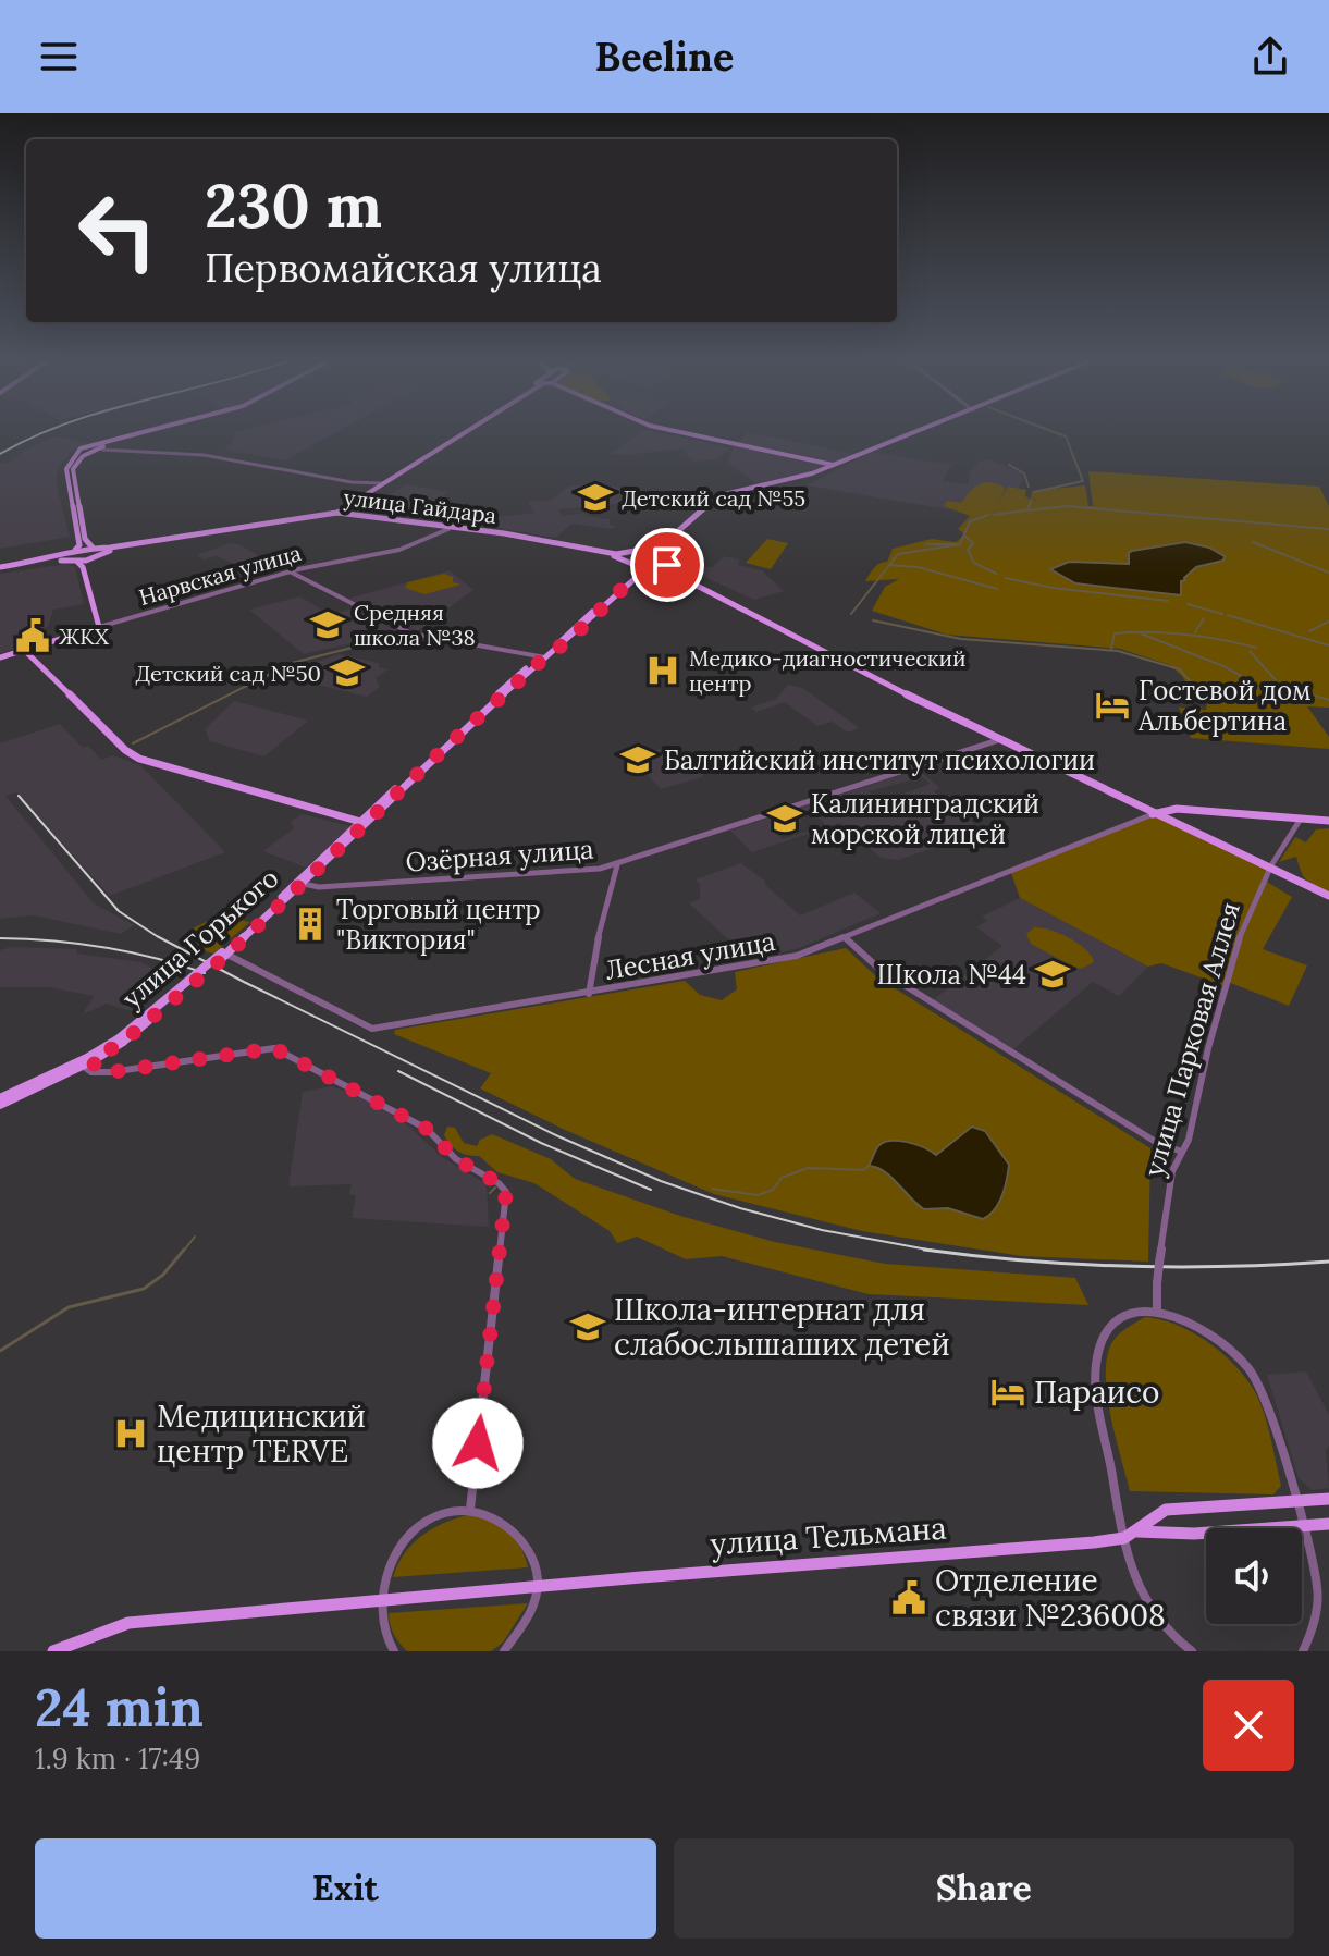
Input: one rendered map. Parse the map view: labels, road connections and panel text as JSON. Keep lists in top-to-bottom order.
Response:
{
  "streets": {
    "main road": [
      "улица Гайдара",
      "Нарвская улица",
      "улица Горького",
      "улица Тельмана"
    ],
    "street": ["Озёрная улица", "Лесная улица", "улица Парковая Аллея"]
  },
  "crossings": [
    ["улица Гайдара", "Нарвская улица"],
    ["Озёрная улица", "улица Горького"],
    ["улица Горького", "Лесная улица"]
  ],
  "places": {
    "school or university": [
      "Детский сад №55",
      "Средняя школа №38",
      "Детский сад №50",
      "Балтийский институт психологии",
      "Калининградский морской лицей",
      "Школа №44",
      "Школа-интернат для слабослышаших детей"
    ],
    "public building": ["ЖКХ", "Отделение связи №236008"],
    "hospital": ["Медико-диагностический центр", "Медицинский центр TERVE"],
    "hotel": ["Гостевой дом Альбертина", "Параисо"],
    "building": ["Торговый центр \"Виктория\""]
  },
  "page": {
    "header": "Beeline",
    "turn": ["230 m", "Первомайская улица"],
    "heading": ["24 min", "1.9 km · 17:49"],
    "buttons": ["Exit", "Share"]
  }
}
